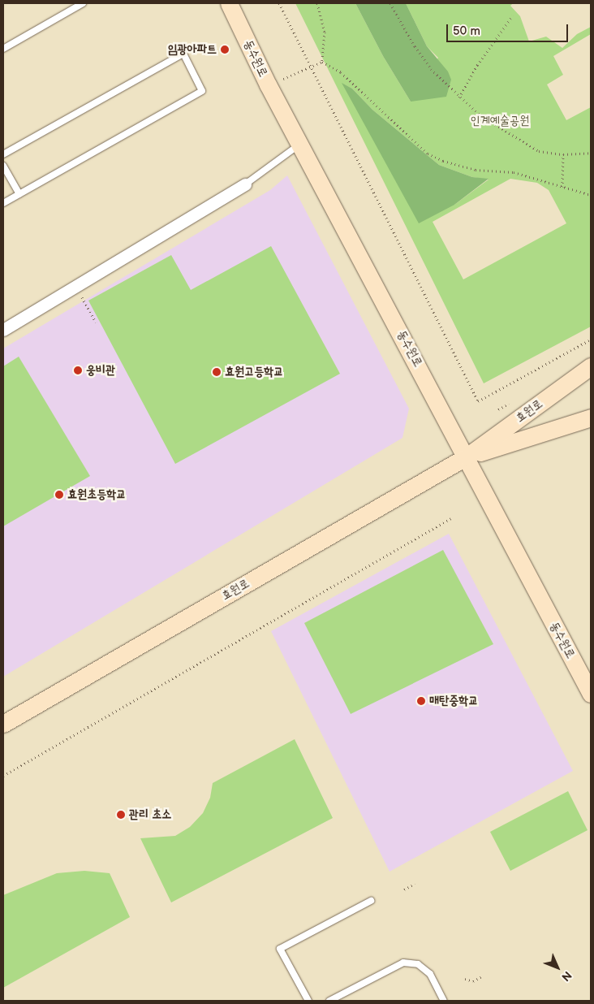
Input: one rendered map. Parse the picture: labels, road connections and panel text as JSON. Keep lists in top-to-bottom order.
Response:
{
  "streets": {
    "street": ["동수원로", "효원로"]
  },
  "crossings": [
    ["동수원로", "효원로"]
  ],
  "parks": ["인계예술공원"],
  "places": [
    "임광아파트",
    "웅비관",
    "효원고등학교",
    "효원초등학교",
    "매탄중학교",
    "관리 초소"
  ],
  "scale_bar": "50 m",
  "north": "bottom right"
}
